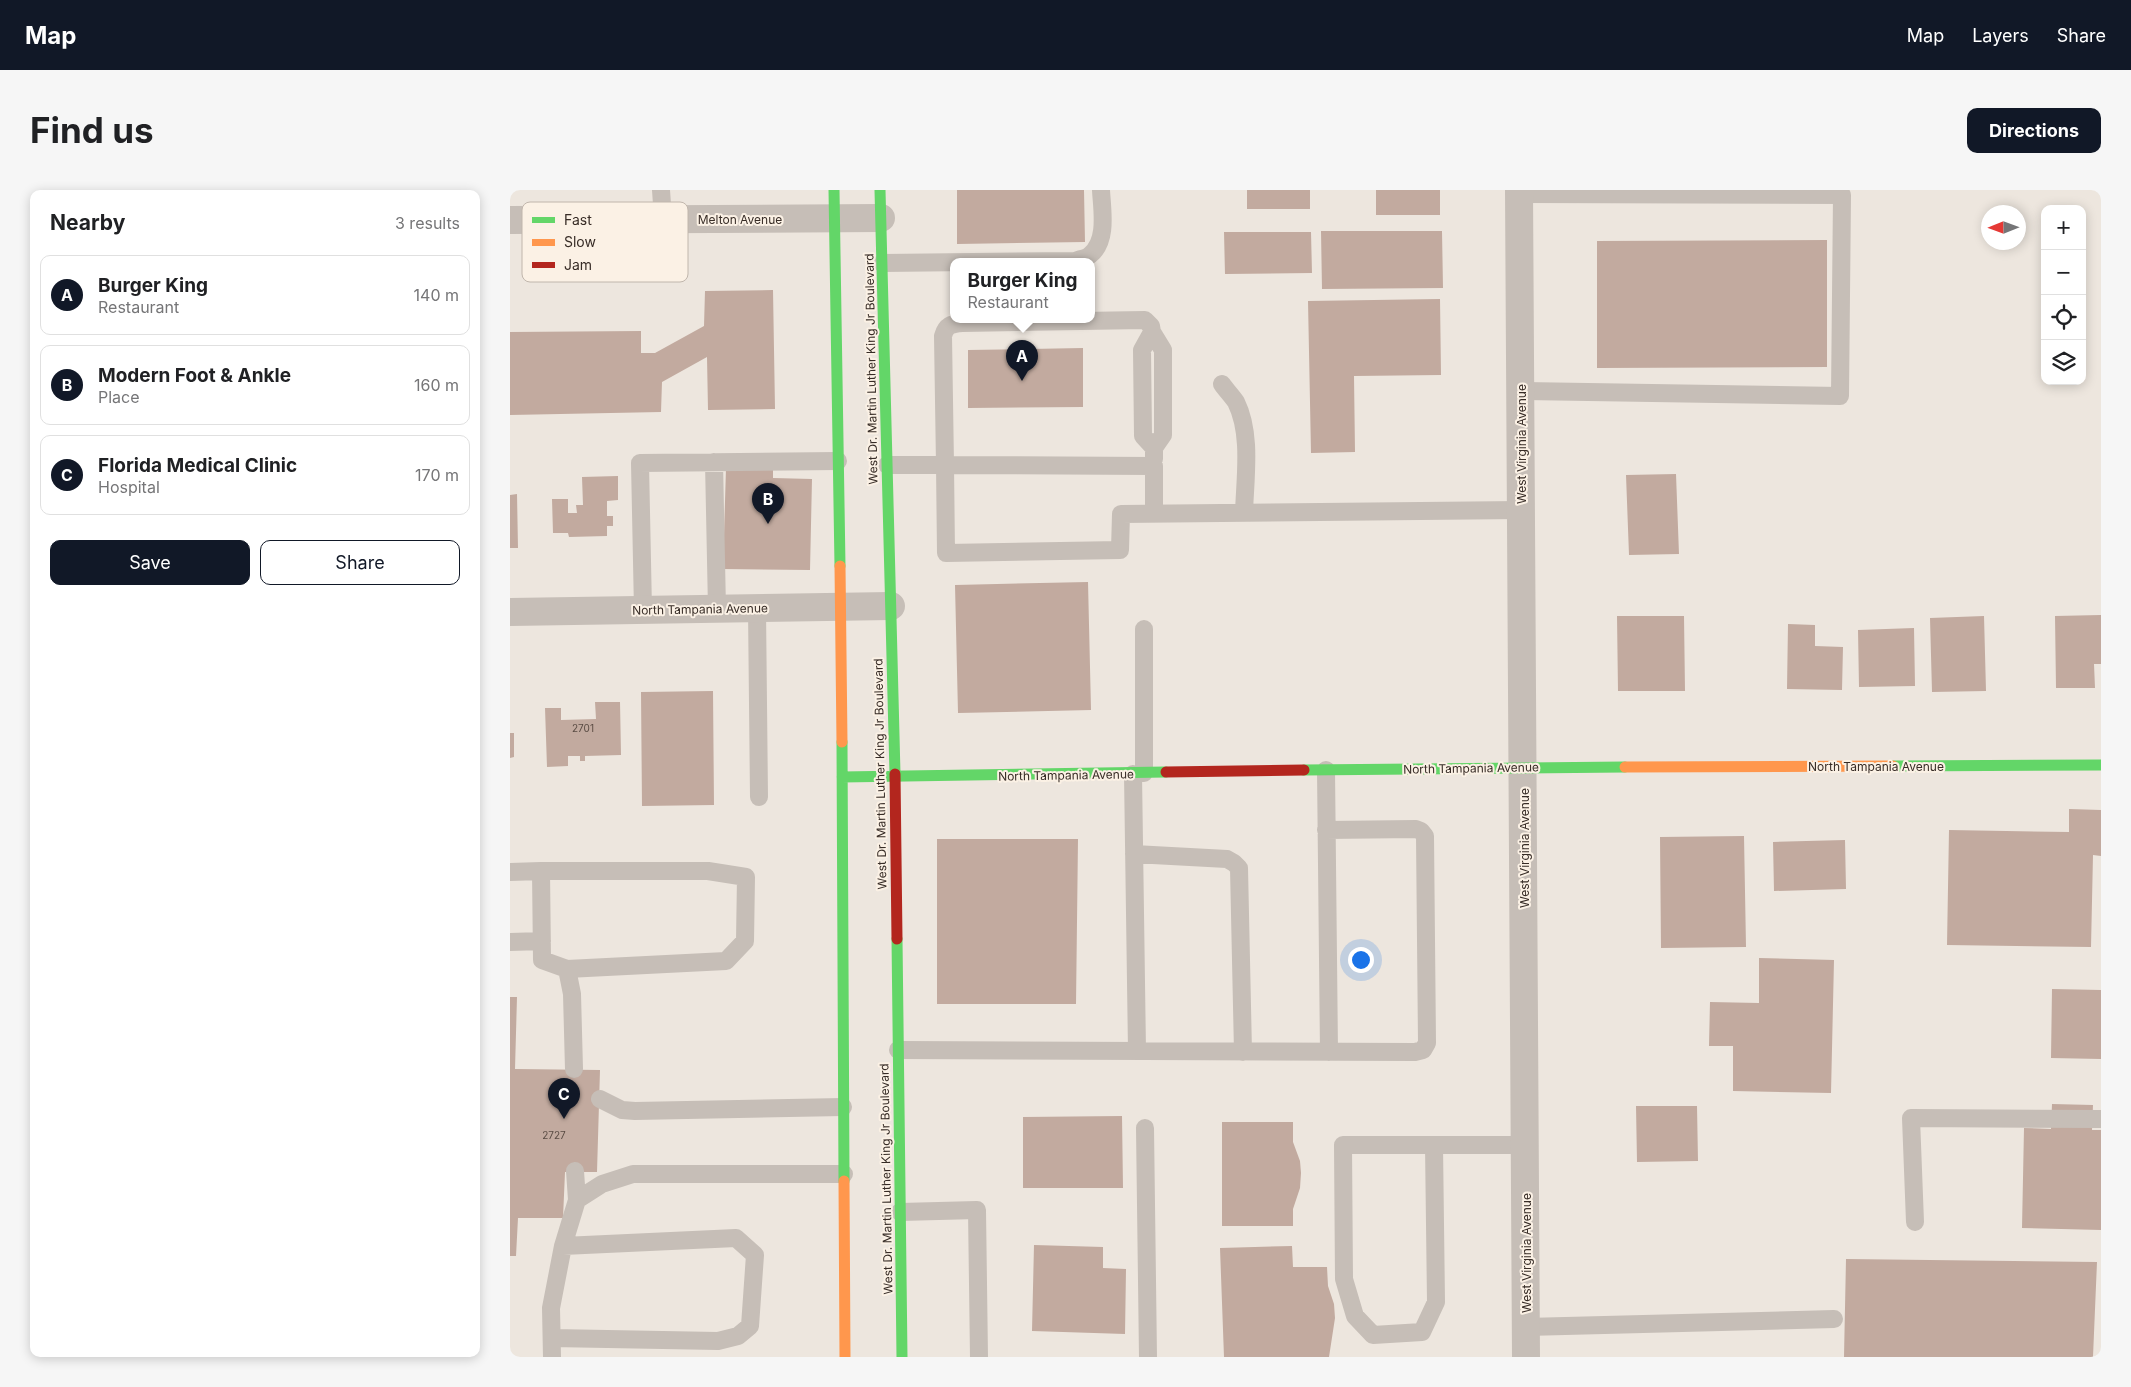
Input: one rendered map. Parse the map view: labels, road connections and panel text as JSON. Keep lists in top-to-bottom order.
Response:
{
  "streets": {
    "main road": ["West Dr. Martin Luther King Jr Boulevard", "North Tampania Avenue"],
    "street": ["Melton Avenue", "West Virginia Avenue"]
  },
  "crossings": [
    ["Melton Avenue", "West Dr. Martin Luther King Jr Boulevard"],
    ["West Dr. Martin Luther King Jr Boulevard", "North Tampania Avenue"],
    ["West Virginia Avenue", "North Tampania Avenue"]
  ],
  "house_numbers": ["2701", "2727"],
  "legend": ["Fast", "Slow", "Jam"],
  "north": "left",
  "page": {
    "header": "Map",
    "nav": ["Map", "Layers", "Share"],
    "buttons": [
      "Directions",
      ["Save", "Share"]
    ],
    "title": "Find us",
    "heading": ["Nearby", "3 results"],
    "map_buttons": ["+", "−"],
    "list": [
      {
        "mark": "A",
        "name": "Burger King",
        "note": "Restaurant",
        "value": "140 m"
      },
      {
        "mark": "B",
        "name": "Modern Foot & Ankle",
        "note": "Place",
        "value": "160 m"
      },
      {
        "mark": "C",
        "name": "Florida Medical Clinic",
        "note": "Hospital",
        "value": "170 m"
      }
    ],
    "popup": ["Burger King", "Restaurant"],
    "pins": ["A", "B", "C"]
  }
}
